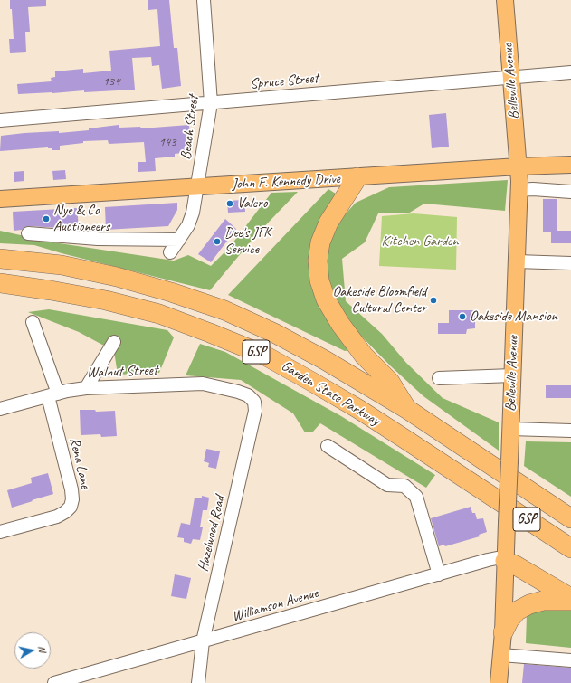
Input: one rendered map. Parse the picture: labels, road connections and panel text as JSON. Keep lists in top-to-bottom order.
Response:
{
  "streets": {
    "highway": ["GSP", "Garden State Parkway"],
    "main road": ["Belleville Avenue", "John F. Kennedy Drive"],
    "street": [
      "Spruce Street",
      "Beach Street",
      "Walnut Street",
      "Rena Lane",
      "Hazelwood Road",
      "Williamson Avenue"
    ]
  },
  "crossings": [
    ["Spruce Street", "Belleville Avenue"],
    ["Spruce Street", "Beach Street"],
    ["Belleville Avenue", "John F. Kennedy Drive"],
    ["Belleville Avenue", "Williamson Avenue"],
    ["Beach Street", "John F. Kennedy Drive"],
    ["Walnut Street", "Rena Lane"],
    ["Walnut Street", "Hazelwood Road"],
    ["Hazelwood Road", "Williamson Avenue"]
  ],
  "parks": ["Kitchen Garden"],
  "places": [
    "Valero",
    "Nye & Co Auctioneers",
    "Dee's JFK Service",
    "Oakeside Bloomfield Cultural Center",
    "Oakeside Mansion"
  ],
  "house_numbers": ["134", "143"],
  "north": "right"
}
